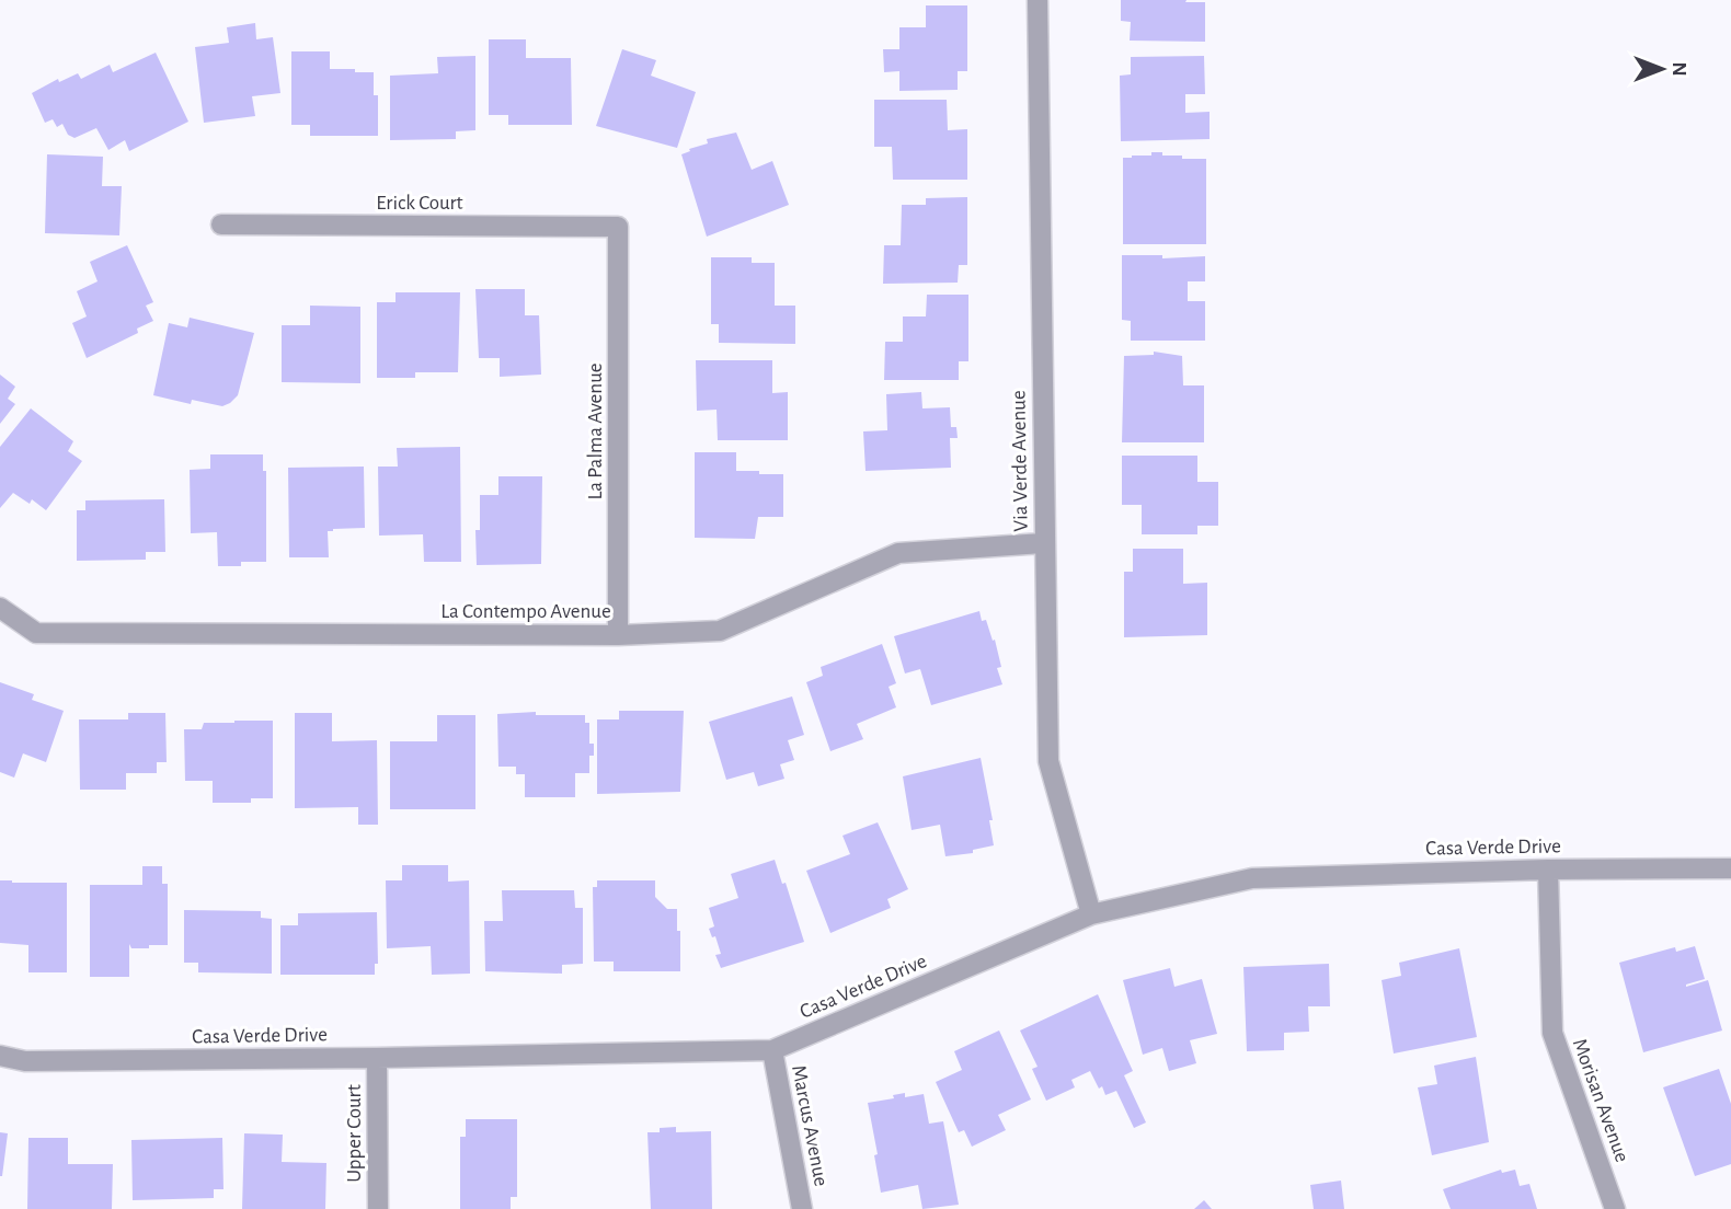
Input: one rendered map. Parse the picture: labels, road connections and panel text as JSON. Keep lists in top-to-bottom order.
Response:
{
  "streets": {
    "street": [
      "Erick Court",
      "La Palma Avenue",
      "Via Verde Avenue",
      "La Contempo Avenue",
      "Casa Verde Drive",
      "Morisan Avenue",
      "Marcus Avenue",
      "Upper Court"
    ]
  },
  "crossings": [
    ["Erick Court", "La Palma Avenue"],
    ["La Palma Avenue", "La Contempo Avenue"],
    ["Via Verde Avenue", "La Contempo Avenue"],
    ["Via Verde Avenue", "Casa Verde Drive"],
    ["Casa Verde Drive", "Morisan Avenue"],
    ["Casa Verde Drive", "Marcus Avenue"],
    ["Casa Verde Drive", "Upper Court"]
  ],
  "north": "right"
}
